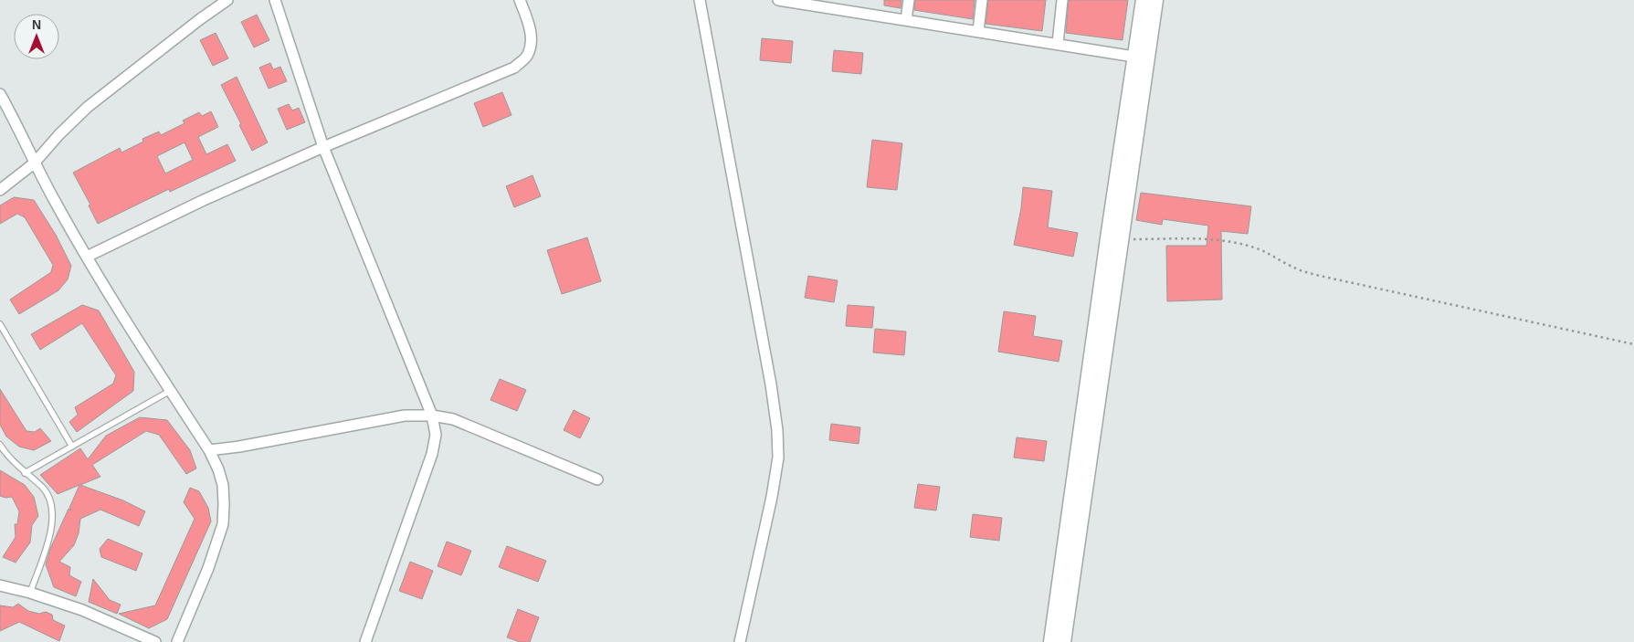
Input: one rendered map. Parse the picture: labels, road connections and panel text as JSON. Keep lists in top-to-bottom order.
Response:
{
  "north": "top"
}
